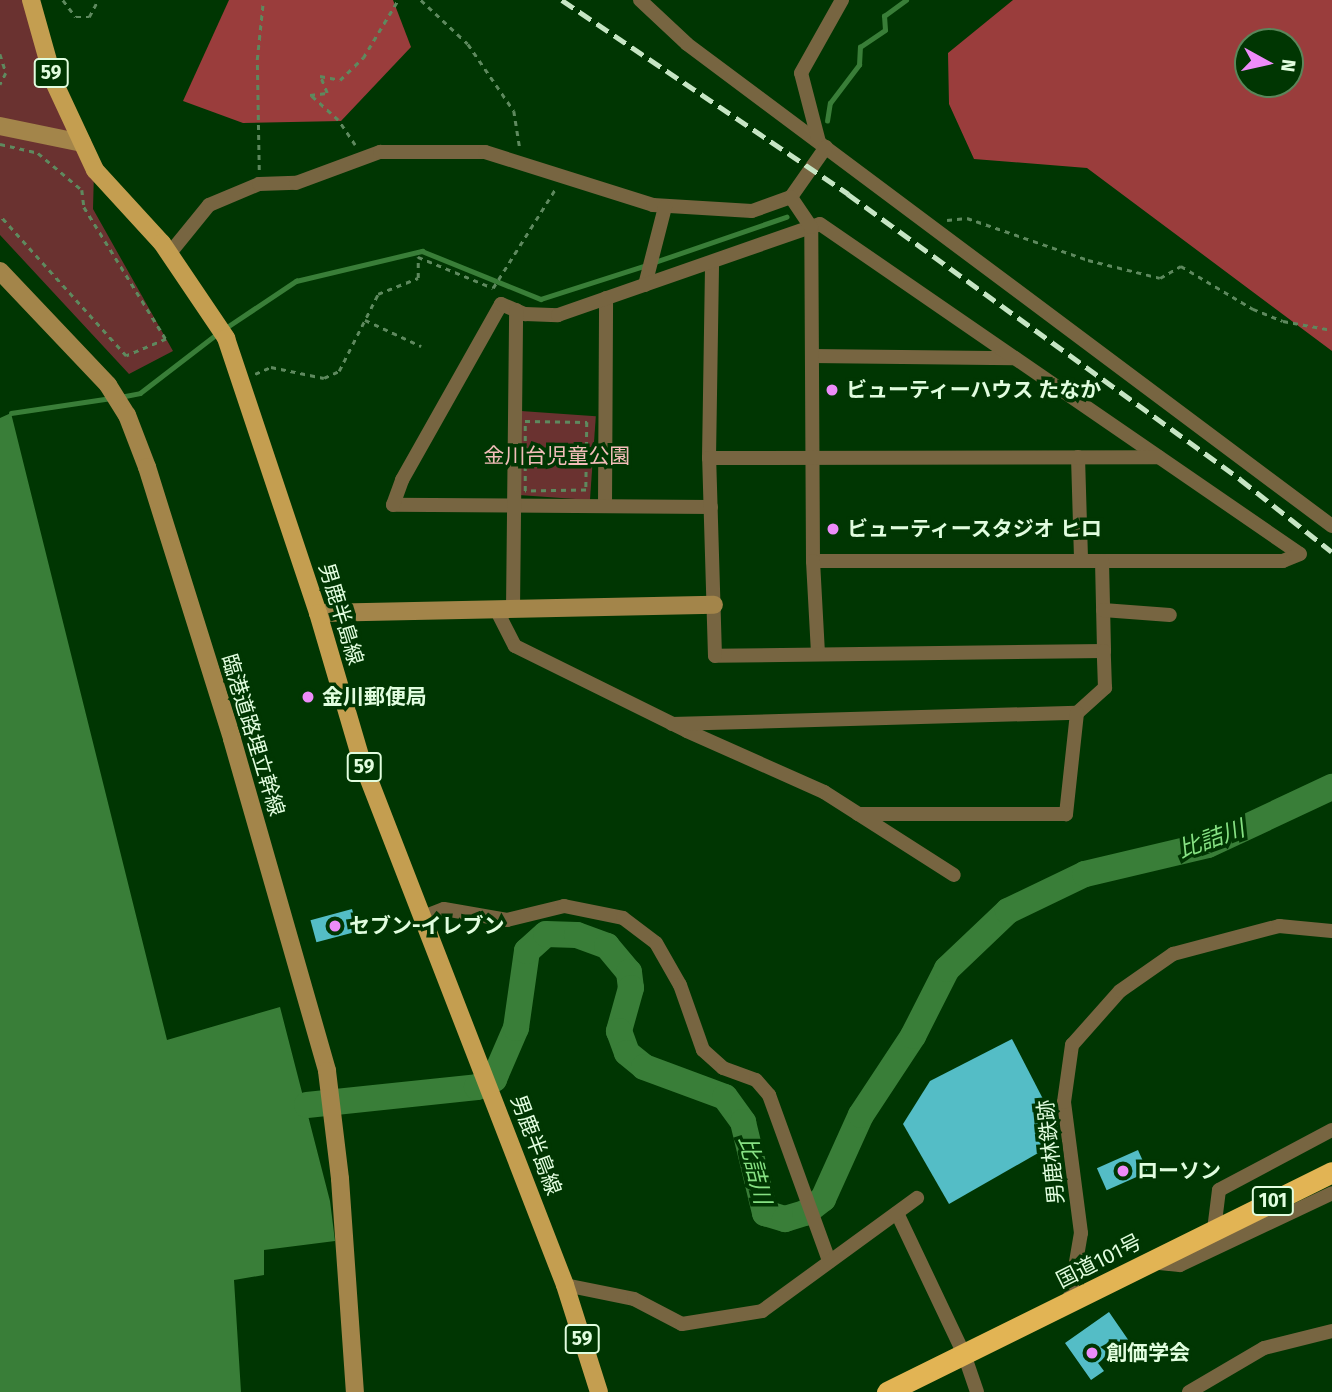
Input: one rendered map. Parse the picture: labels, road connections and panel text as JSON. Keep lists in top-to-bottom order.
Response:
{
  "streets": {
    "highway": ["101", "国道101号"],
    "main road": ["59", "男鹿半島線"],
    "street": ["臨港道路埋立幹線", "男鹿林鉄跡"]
  },
  "crossings": [
    ["男鹿林鉄跡", "国道101号"]
  ],
  "water": ["比詰川"],
  "parks": ["金川台児童公園"],
  "places": [
    "ビューティーハウス たなか",
    "ビューティースタジオ ヒロ",
    "金川郵便局",
    "セブン-イレブン",
    "ローソン",
    "創価学会"
  ],
  "north": "right"
}
